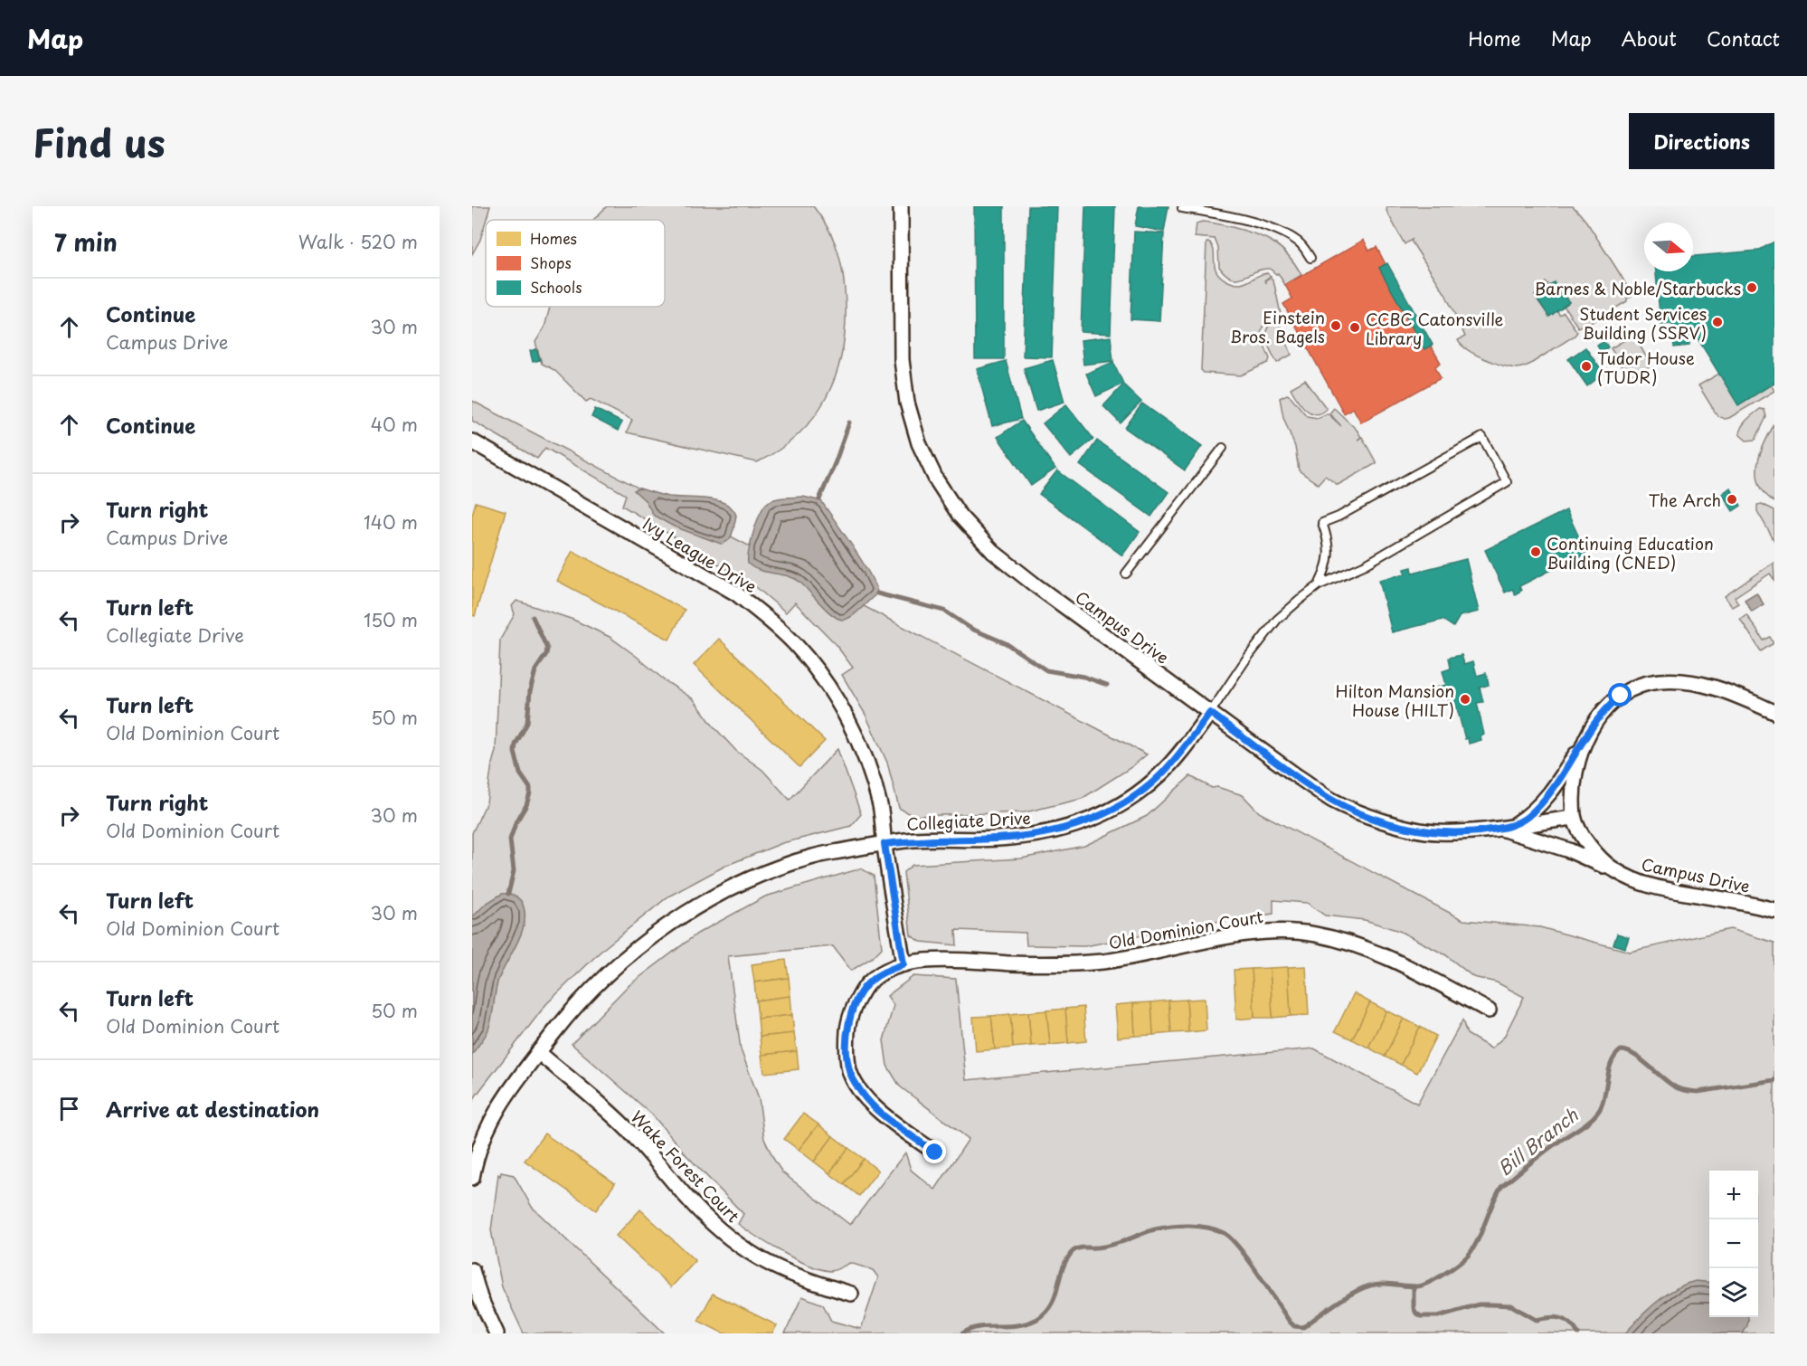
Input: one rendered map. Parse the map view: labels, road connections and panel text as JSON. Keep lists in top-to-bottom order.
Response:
{
  "streets": {
    "street": [
      "Ivy League Drive",
      "Campus Drive",
      "Collegiate Drive",
      "Old Dominion Court",
      "Wake Forest Court"
    ]
  },
  "crossings": [
    ["Ivy League Drive", "Collegiate Drive"],
    ["Campus Drive", "Collegiate Drive"],
    ["Collegiate Drive", "Wake Forest Court"]
  ],
  "water": ["Bill Branch"],
  "places": [
    "Barnes & Noble/Starbucks",
    "Student Services Building (SSRV)",
    "Einstein Bros. Bagels",
    "CCBC Catonsville Library",
    "Tudor House (TUDR)",
    "The Arch",
    "Continuing Education Building (CNED)",
    "Hilton Mansion House (HILT)"
  ],
  "legend": ["Homes", "Shops", "Schools"],
  "north": "right",
  "page": {
    "header": "Map",
    "nav": [
      "Home",
      "Map",
      "About",
      "Contact"
    ],
    "title": "Find us",
    "buttons": "Directions",
    "heading": ["7 min", "Walk · 520 m"],
    "list": [
      ["Continue", "Campus Drive", "30 m"],
      ["Continue", "40 m"],
      ["Turn right", "Campus Drive", "140 m"],
      ["Turn left", "Collegiate Drive", "150 m"],
      ["Turn left", "Old Dominion Court", "50 m"],
      ["Turn right", "Old Dominion Court", "30 m"],
      ["Turn left", "Old Dominion Court", "30 m"],
      ["Turn left", "Old Dominion Court", "50 m"],
      "Arrive at destination"
    ],
    "map_buttons": ["+", "−"]
  }
}
